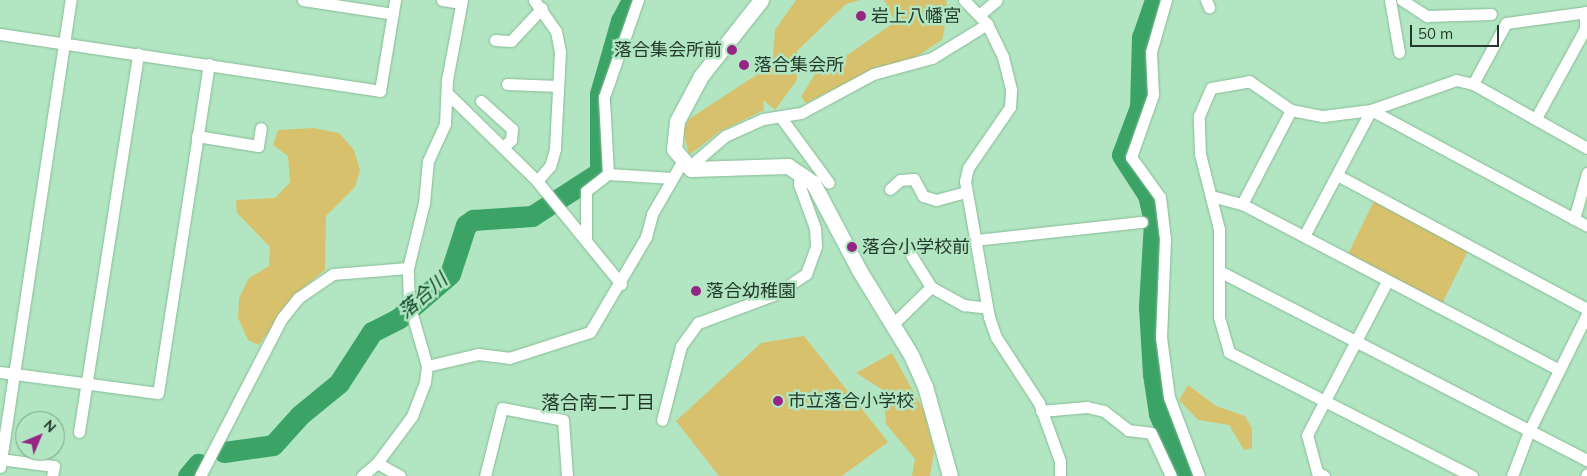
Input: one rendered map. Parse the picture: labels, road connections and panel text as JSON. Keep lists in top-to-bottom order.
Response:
{
  "districts": ["落合南二丁目"],
  "water": ["落合川"],
  "places": [
    "岩上八幡宮",
    "落合集会所前",
    "落合集会所",
    "落合小学校前",
    "落合幼稚園",
    "市立落合小学校"
  ],
  "scale_bar": "50 m",
  "north": "top right"
}
